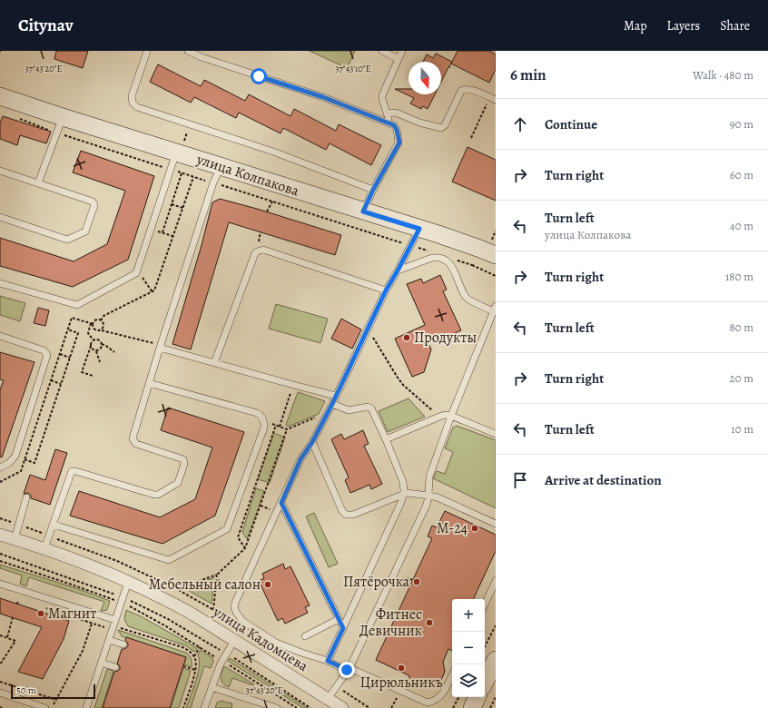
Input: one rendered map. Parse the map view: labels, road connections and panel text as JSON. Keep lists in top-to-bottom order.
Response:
{
  "streets": {
    "street": ["улица Колпакова", "улица Кадомцева"]
  },
  "places": [
    "Продукты",
    "М-24",
    "Пятёрочка",
    "Мебельный салон",
    "Магнит",
    "Фитнес Девичник",
    "Цирюльникъ"
  ],
  "scale_bar": "50 m",
  "north": "bottom",
  "page": {
    "header": "Citynav",
    "nav": ["Map", "Layers", "Share"],
    "heading": ["6 min", "Walk · 480 m"],
    "list": [
      ["Continue", "90 m"],
      ["Turn right", "60 m"],
      ["Turn left", "улица Колпакова", "40 m"],
      ["Turn right", "180 m"],
      ["Turn left", "80 m"],
      ["Turn right", "20 m"],
      ["Turn left", "10 m"],
      "Arrive at destination"
    ],
    "map_buttons": ["+", "−"],
    "scale": "50 m"
  },
  "coordinates": ["37°43'20\"E", "37°43'10\"E"]
}
